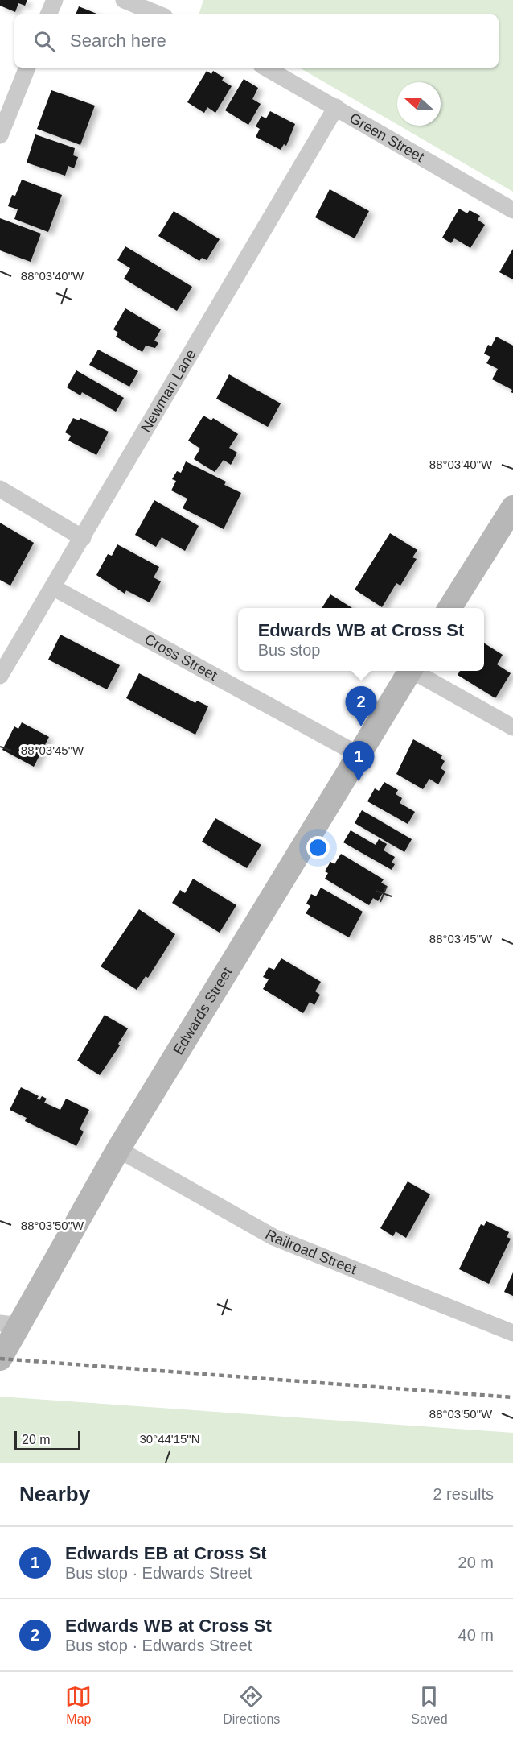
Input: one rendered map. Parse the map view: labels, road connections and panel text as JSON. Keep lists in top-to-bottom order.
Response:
{
  "streets": {
    "street": [
      "Green Street",
      "Newman Lane",
      "Cross Street",
      "Edwards Street",
      "Railroad Street"
    ]
  },
  "crossings": [
    ["Green Street", "Newman Lane"],
    ["Newman Lane", "Cross Street"],
    ["Cross Street", "Edwards Street"],
    ["Edwards Street", "Railroad Street"]
  ],
  "scale_bar": "20 m",
  "north": "left",
  "page": {
    "search": "Search here",
    "popup": ["Edwards WB at Cross St", "Bus stop"],
    "pins": ["2", "1"],
    "scale": "20 m",
    "heading": ["Nearby", "2 results"],
    "list": [
      {
        "mark": "1",
        "name": "Edwards EB at Cross St",
        "note": "Bus stop · Edwards Street",
        "value": "20 m"
      },
      {
        "mark": "2",
        "name": "Edwards WB at Cross St",
        "note": "Bus stop · Edwards Street",
        "value": "40 m"
      }
    ],
    "nav": ["Map", "Directions", "Saved"]
  },
  "coordinates": [
    "88°03'40\"W",
    "88°03'45\"W",
    "88°03'50\"W",
    "30°44'15\"N"
  ]
}
